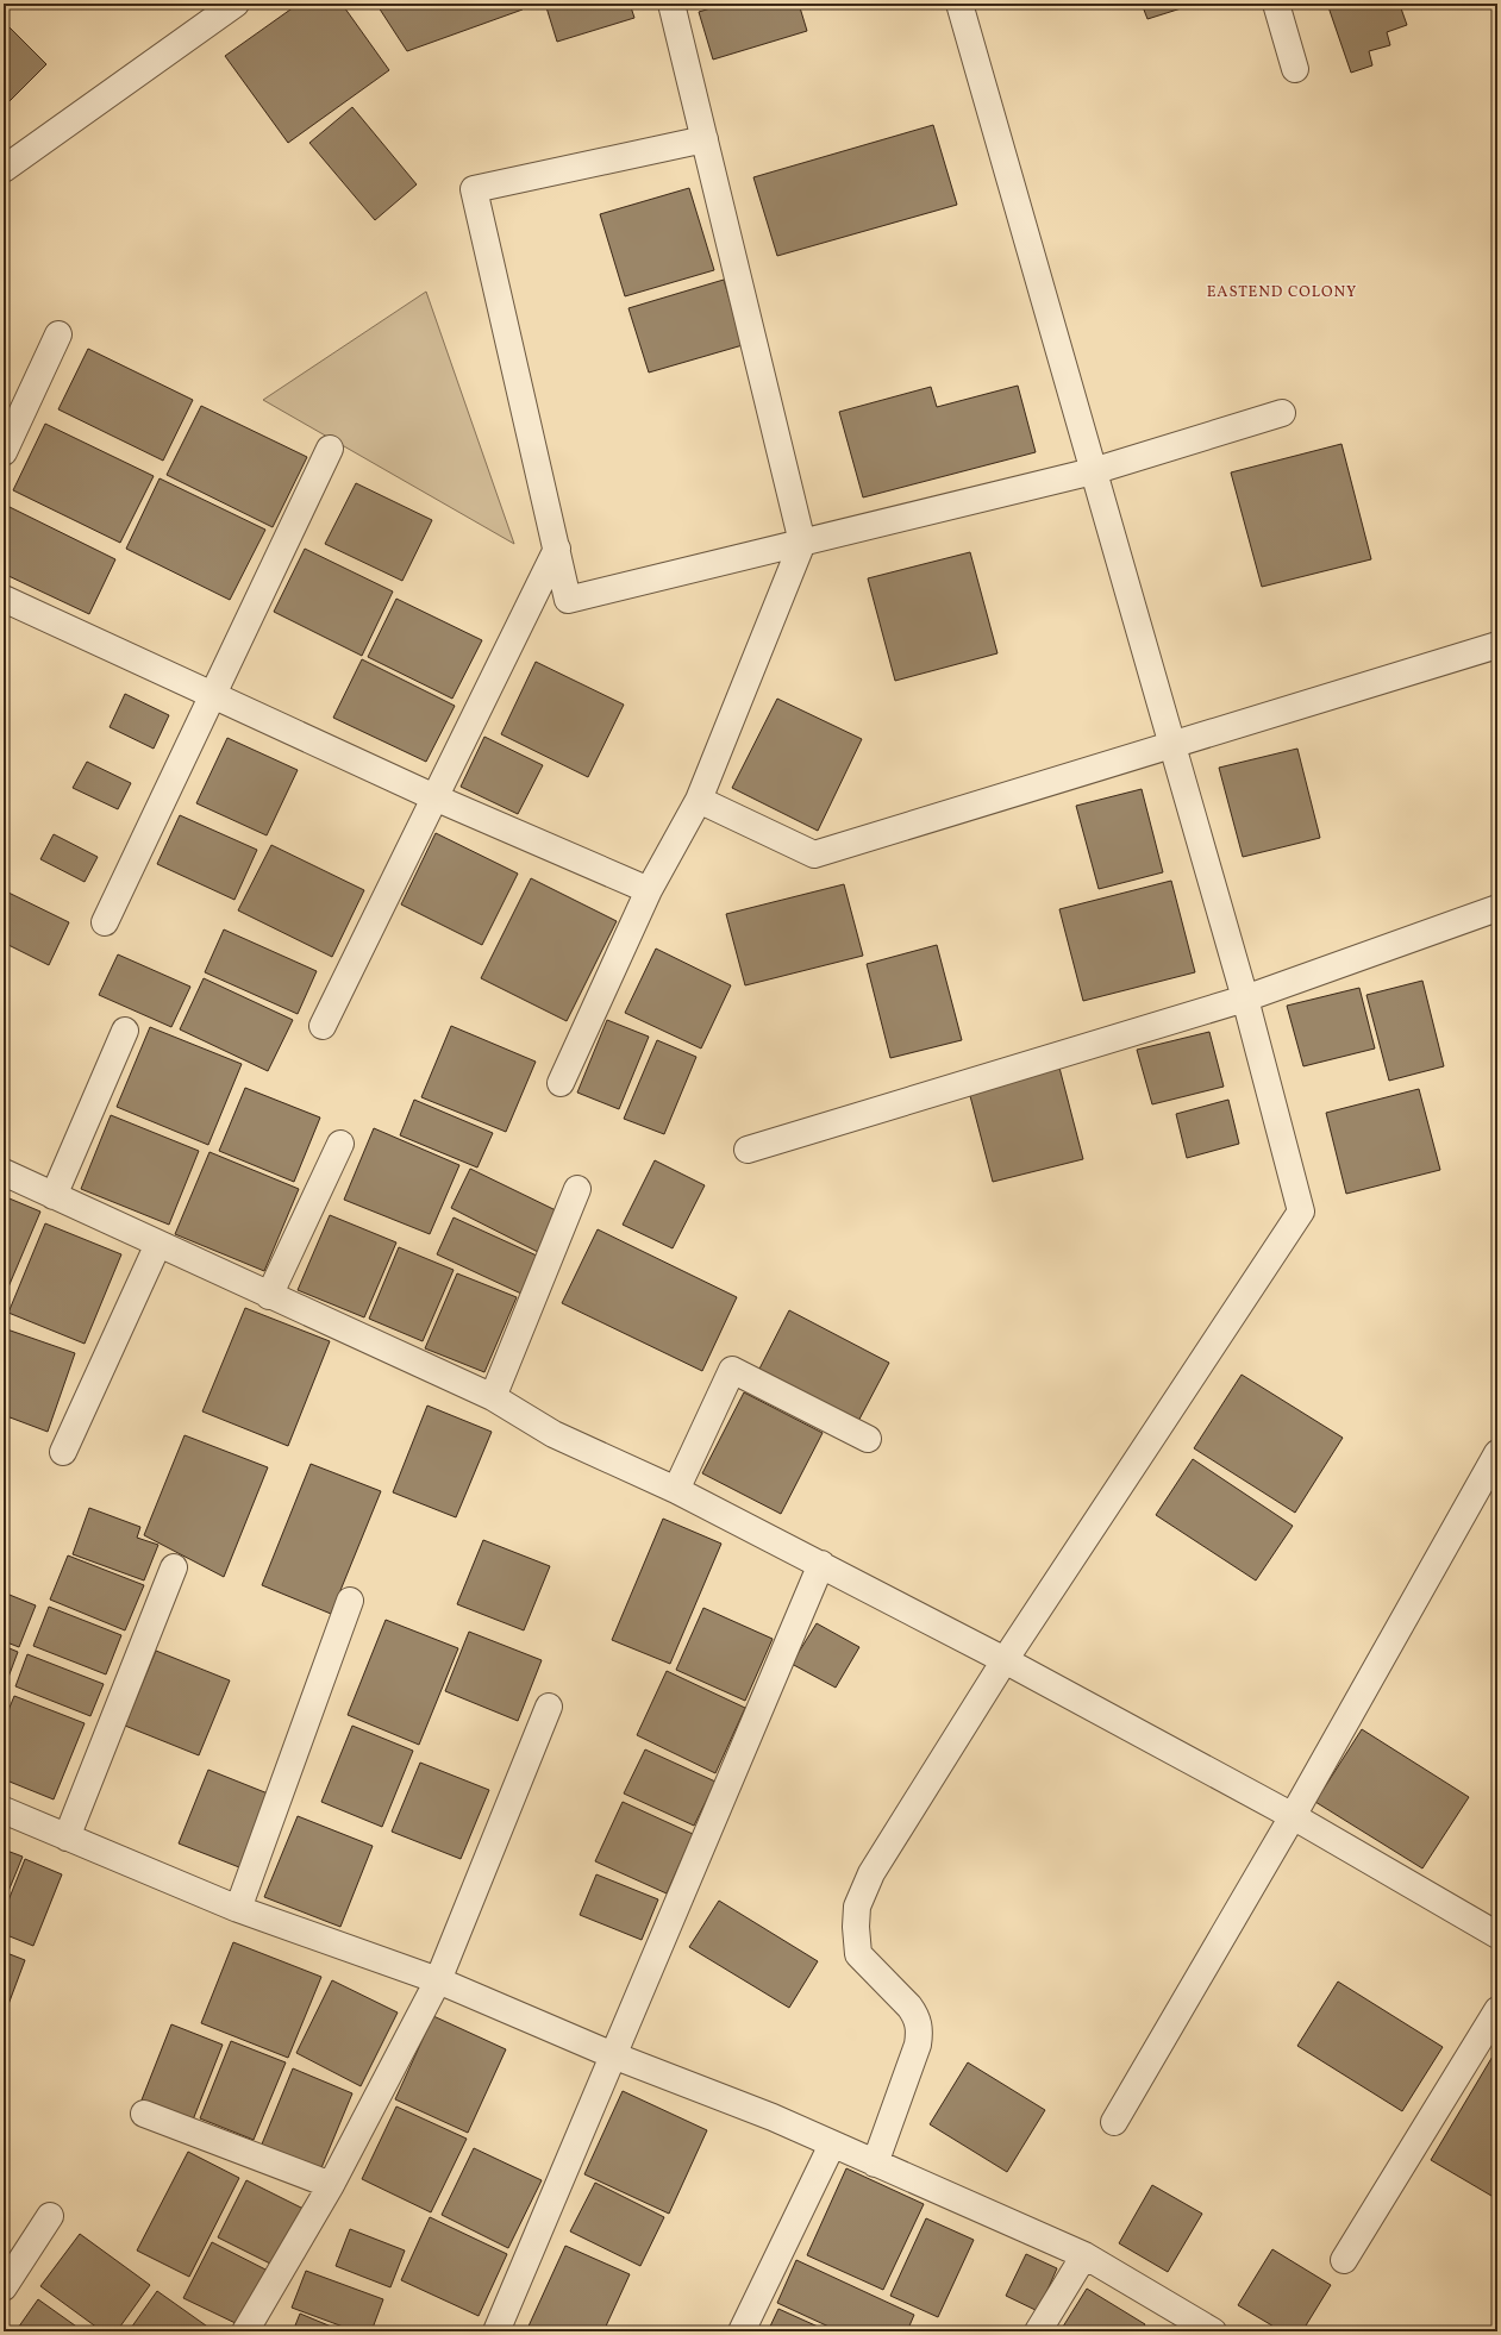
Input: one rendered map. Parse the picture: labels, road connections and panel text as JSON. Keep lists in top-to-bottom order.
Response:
{
  "districts": ["EASTEND COLONY"]
}
